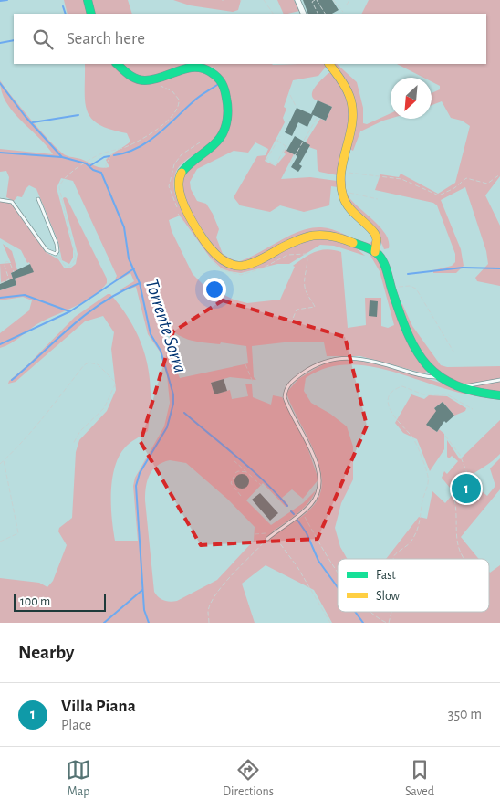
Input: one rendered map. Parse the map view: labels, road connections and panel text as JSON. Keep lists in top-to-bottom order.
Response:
{
  "water": ["Torrente Sorra"],
  "legend": ["Fast", "Slow"],
  "scale_bar": "100 m",
  "north": "bottom left",
  "page": {
    "search": "Search here",
    "pins": "1",
    "scale": "100 m",
    "heading": "Nearby",
    "list": [
      {
        "mark": "1",
        "name": "Villa Piana",
        "note": "Place",
        "value": "350 m"
      }
    ],
    "nav": ["Map", "Directions", "Saved"]
  }
}
